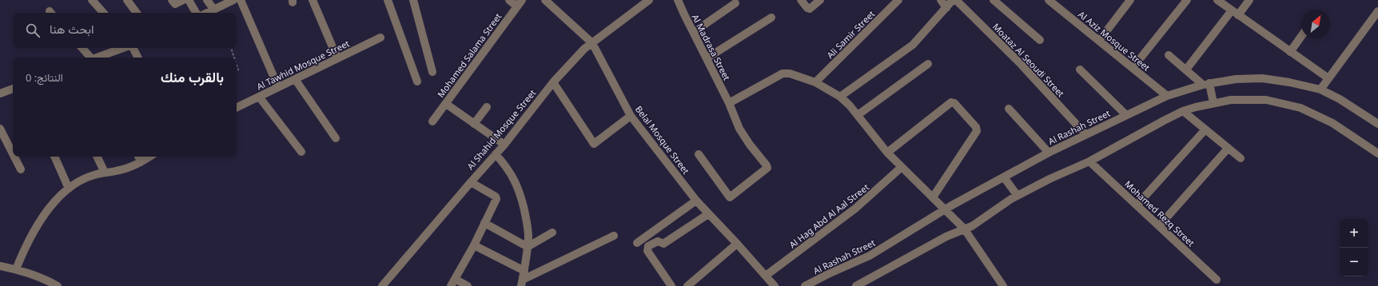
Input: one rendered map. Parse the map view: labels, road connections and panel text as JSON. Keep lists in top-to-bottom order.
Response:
{
  "streets": {
    "street": [
      "Ali Samir Street",
      "Al Aziz Mosque Street",
      "Al Madrasa Street",
      "Mohamed Salama Street",
      "Moataz Al Seoudi Street",
      "Al Tawhid Mosque Street",
      "Al Rashah Street",
      "Al Shahid Mosque Street",
      "Belal Mosque Street",
      "Mohamed Rezq Street",
      "Al Hag Abd Al Aal Street"
    ]
  },
  "crossings": [
    ["Al Aziz Mosque Street", "Al Rashah Street"],
    ["Moataz Al Seoudi Street", "Al Rashah Street"],
    ["Al Shahid Mosque Street", "Belal Mosque Street"],
    ["Belal Mosque Street", "Al Hag Abd Al Aal Street"]
  ],
  "north": "top right",
  "page": {
    "search": "ابحث هنا",
    "heading": ["بالقرب منك", "النتائج: 0"],
    "map_buttons": ["+", "−"]
  }
}
